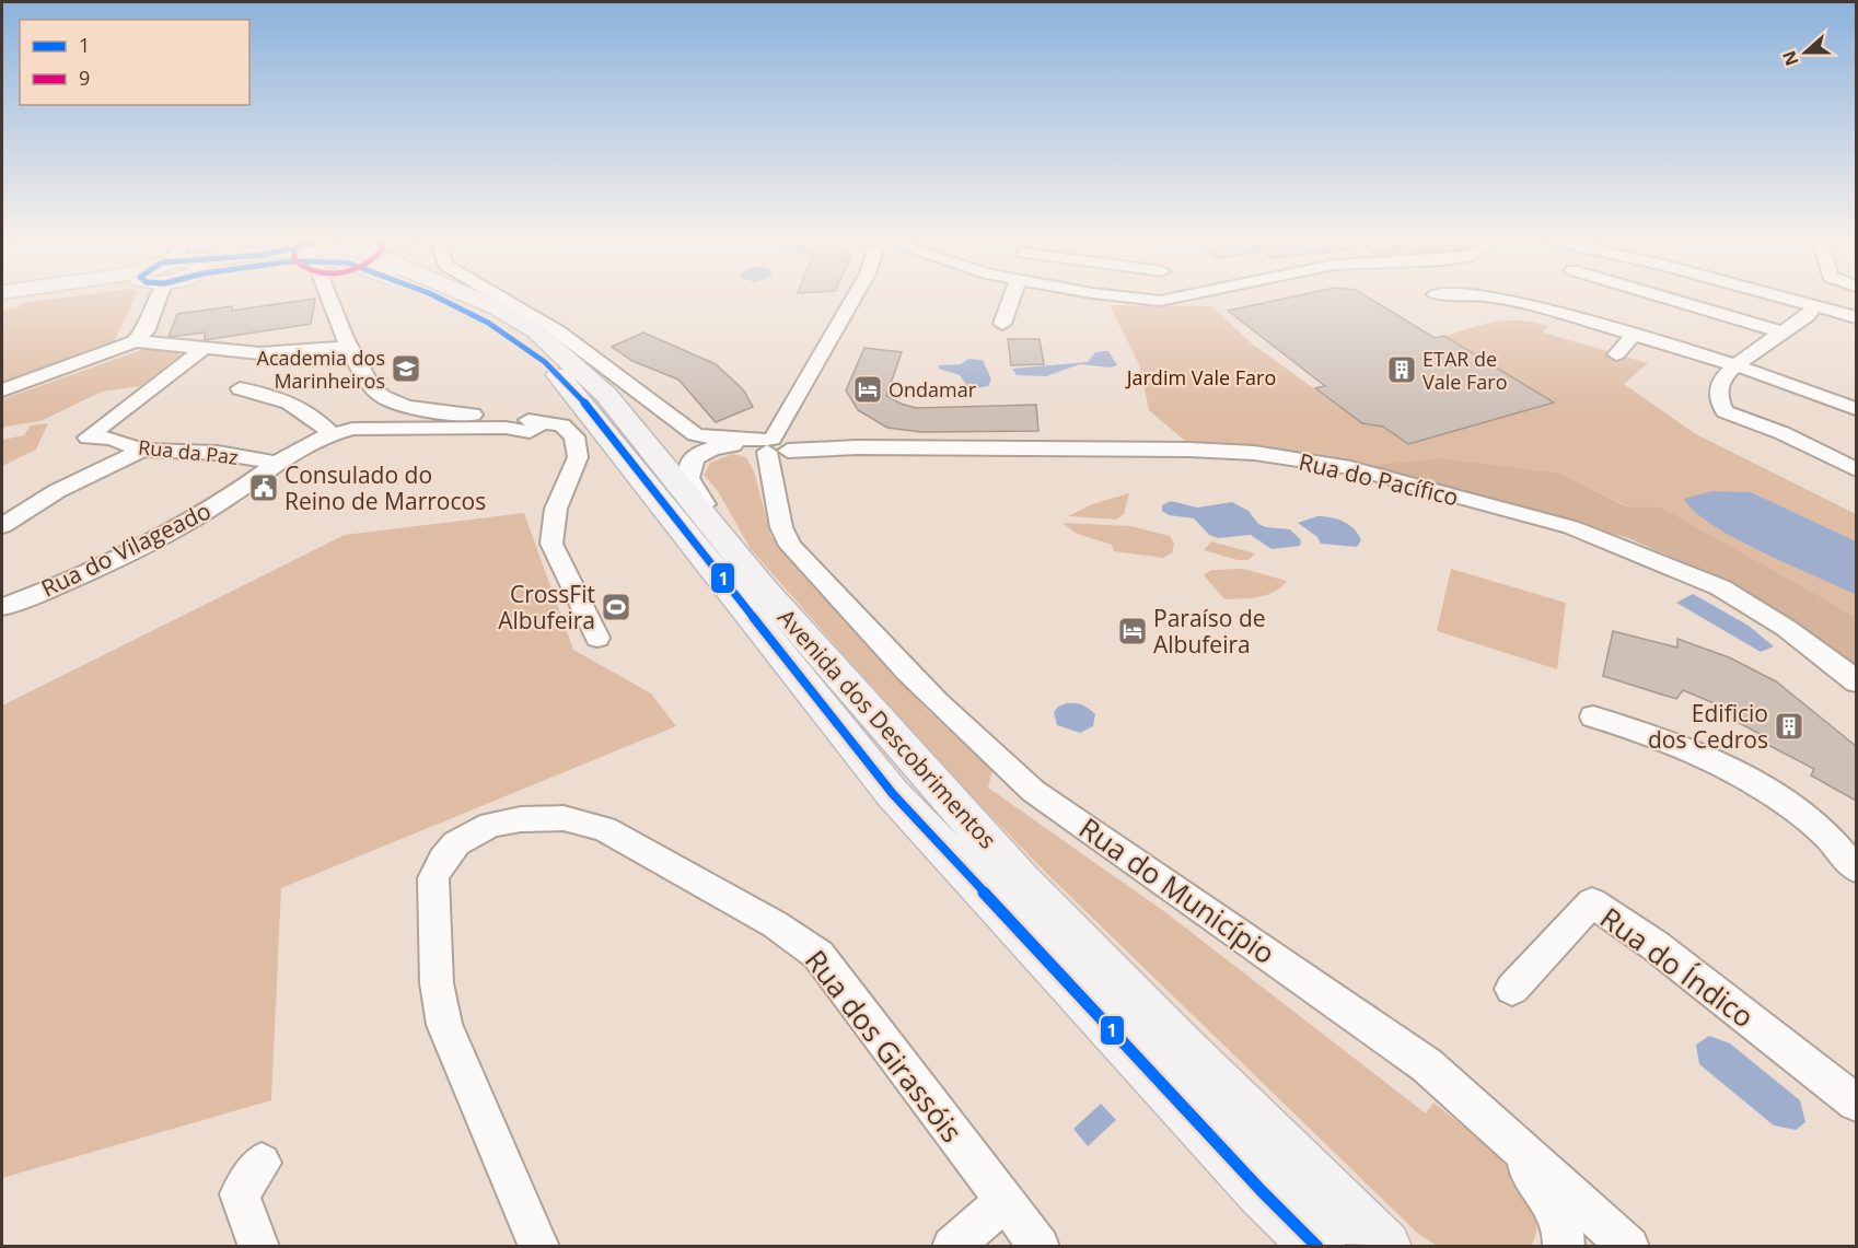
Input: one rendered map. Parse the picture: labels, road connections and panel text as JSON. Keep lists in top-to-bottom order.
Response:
{
  "streets": {
    "main road": ["Avenida dos Descobrimentos"],
    "street": [
      "Rua da Paz",
      "Rua do Pacífico",
      "Rua do Vilageado",
      "Rua do Município",
      "Rua do Índico",
      "Rua dos Girassóis"
    ]
  },
  "crossings": [
    ["Rua da Paz", "Rua do Vilageado"],
    ["Rua do Pacífico", "Rua do Município"]
  ],
  "parks": ["Jardim Vale Faro"],
  "places": {
    "school or university": ["Academia dos Marinheiros"],
    "building": ["ETAR de Vale Faro", "Edificio dos Cedros"],
    "hotel": ["Ondamar", "Paraíso de Albufeira"],
    "public building": ["Consulado do Reino de Marrocos"],
    "sports": ["CrossFit Albufeira"]
  },
  "lines": ["transit line 1"],
  "legend": ["1", "9"],
  "north": "left"
}
